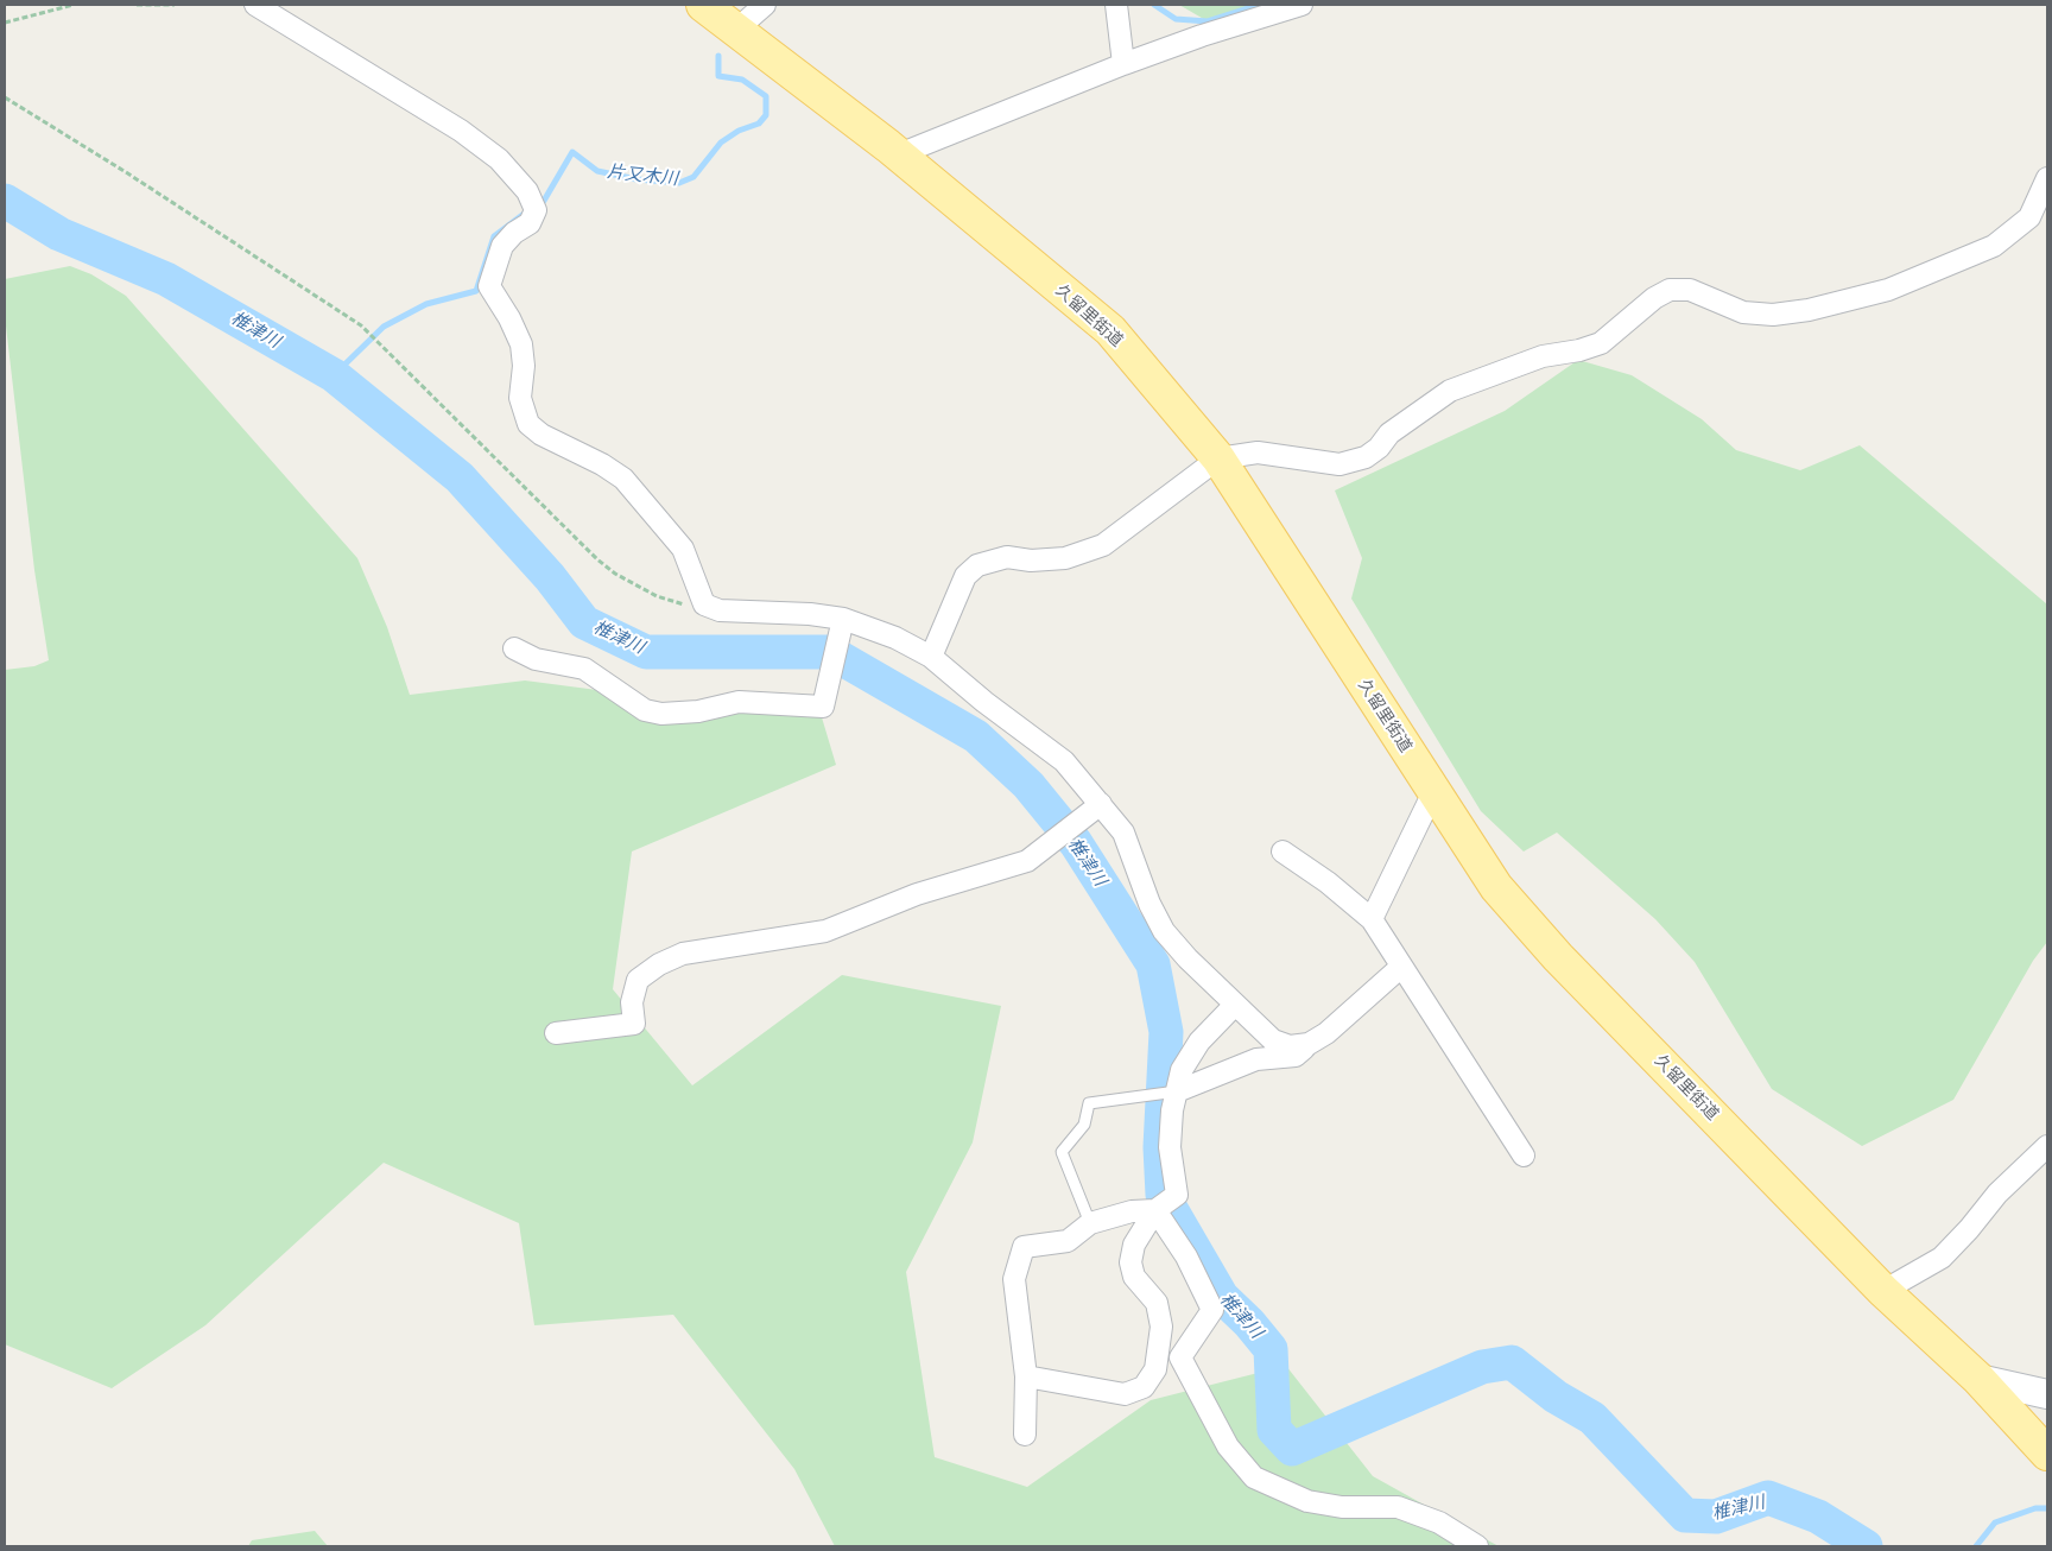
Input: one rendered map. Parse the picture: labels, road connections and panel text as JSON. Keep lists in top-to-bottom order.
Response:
{
  "streets": {
    "main road": ["久留里街道"]
  },
  "water": ["片又木川", "椎津川"]
}
